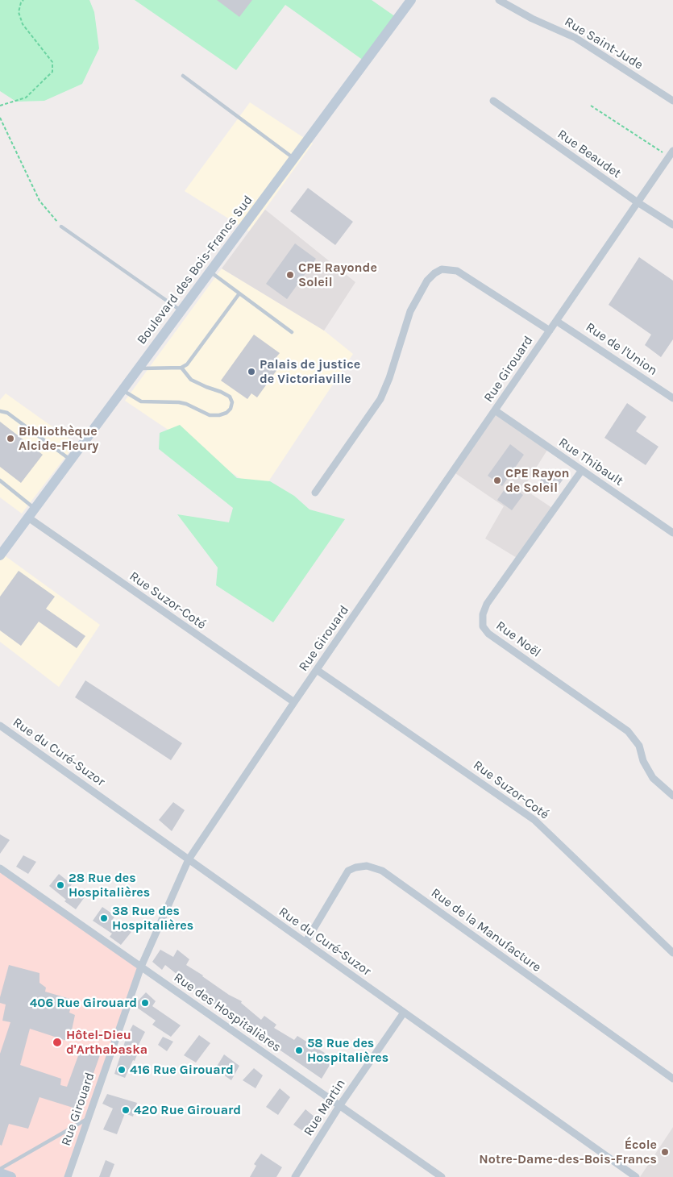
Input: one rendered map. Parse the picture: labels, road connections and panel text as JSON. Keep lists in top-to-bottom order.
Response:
{
  "streets": {
    "street": [
      "Rue Saint-Jude",
      "Rue Beaudet",
      "Boulevard des Bois-Francs Sud",
      "Rue de l'Union",
      "Rue Girouard",
      "Rue Thibault",
      "Rue Suzor-Coté",
      "Rue Noël",
      "Rue du Curé-Suzor",
      "Rue de la Manufacture",
      "Rue des Hospitalières",
      "Rue Martin"
    ]
  },
  "crossings": [
    ["Rue Beaudet", "Rue Girouard"],
    ["Boulevard des Bois-Francs Sud", "Rue Suzor-Coté"],
    ["Rue de l'Union", "Rue Girouard"],
    ["Rue Girouard", "Rue Thibault"],
    ["Rue Girouard", "Rue Suzor-Coté"],
    ["Rue Girouard", "Rue du Curé-Suzor"],
    ["Rue Girouard", "Rue des Hospitalières"],
    ["Rue Thibault", "Rue Noël"],
    ["Rue du Curé-Suzor", "Rue de la Manufacture"],
    ["Rue du Curé-Suzor", "Rue Martin"],
    ["Rue des Hospitalières", "Rue Martin"]
  ],
  "places": [
    "CPE Rayonde Soleil",
    "Palais de justice de Victoriaville",
    "Bibliothèque Alcide-Fleury",
    "CPE Rayon de Soleil",
    "28 Rue des Hospitalières",
    "38 Rue des Hospitalières",
    "406 Rue Girouard",
    "Hôtel-Dieu d'Arthabaska",
    "58 Rue des Hospitalières",
    "416 Rue Girouard",
    "420 Rue Girouard",
    "École Notre-Dame-des-Bois-Francs"
  ]
}
